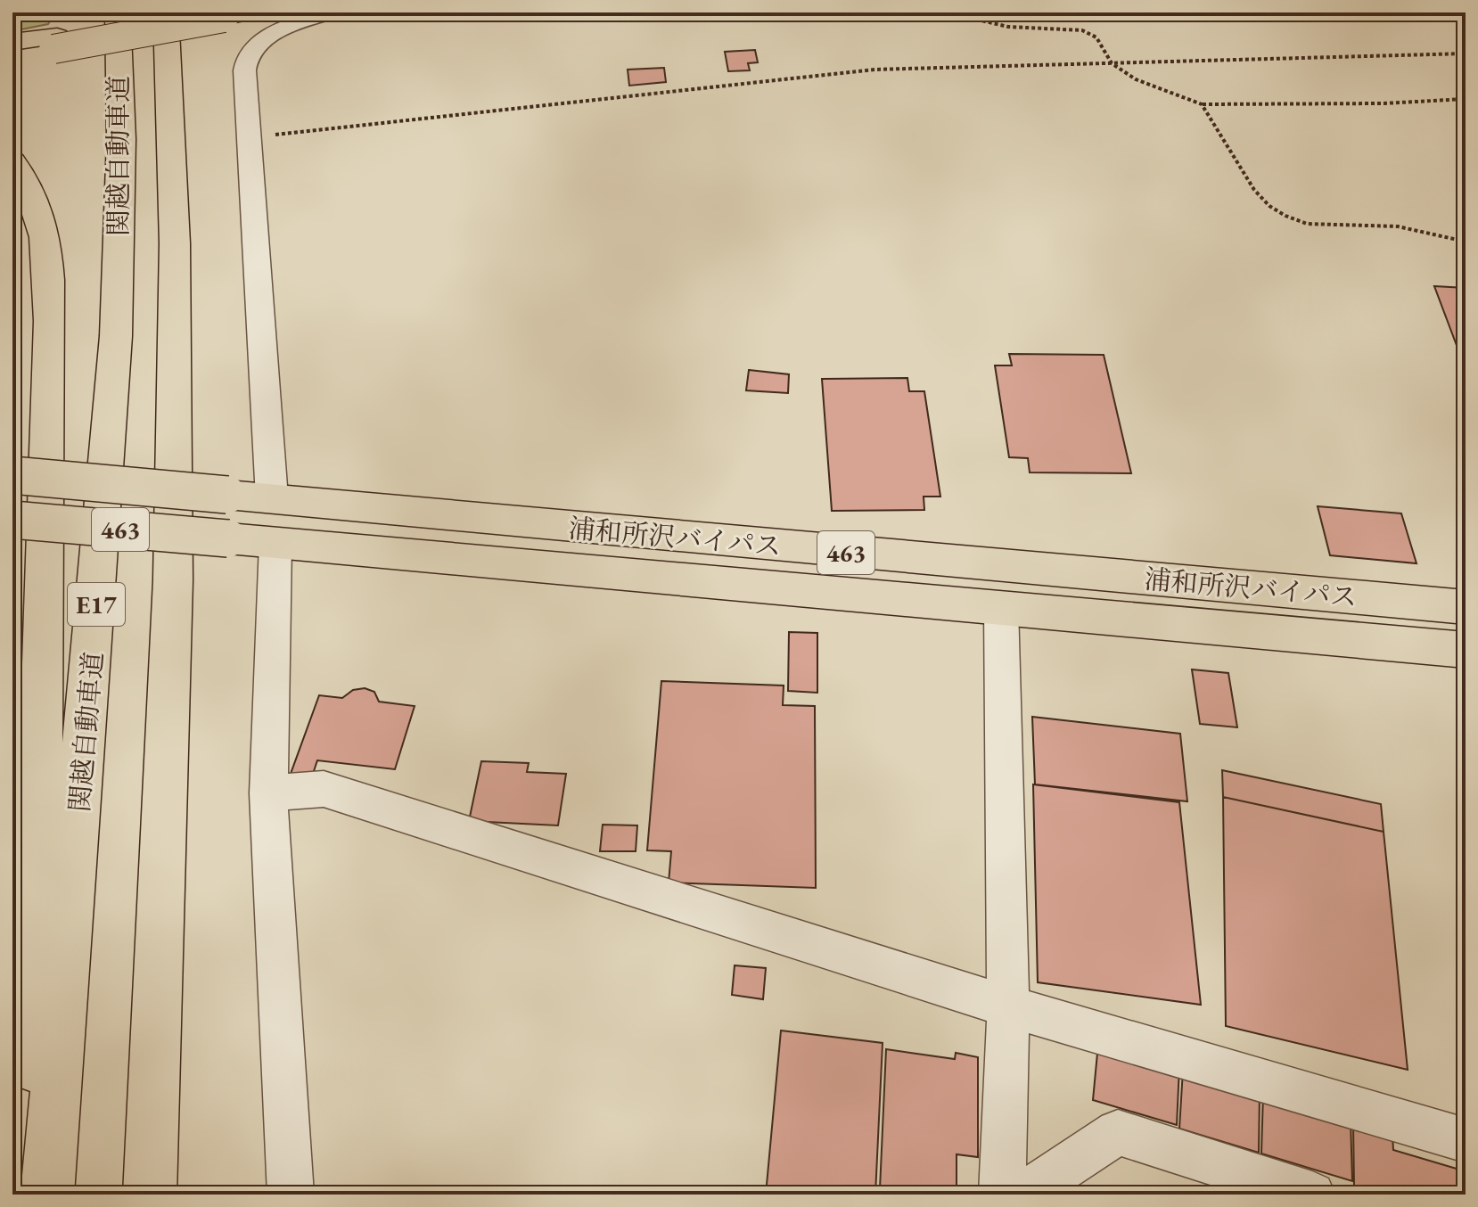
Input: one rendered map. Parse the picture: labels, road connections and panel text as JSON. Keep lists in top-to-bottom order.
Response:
{
  "streets": {
    "highway": [
      "関越自動車道",
      "463",
      "浦和所沢バイパス",
      "E17"
    ]
  }
}
